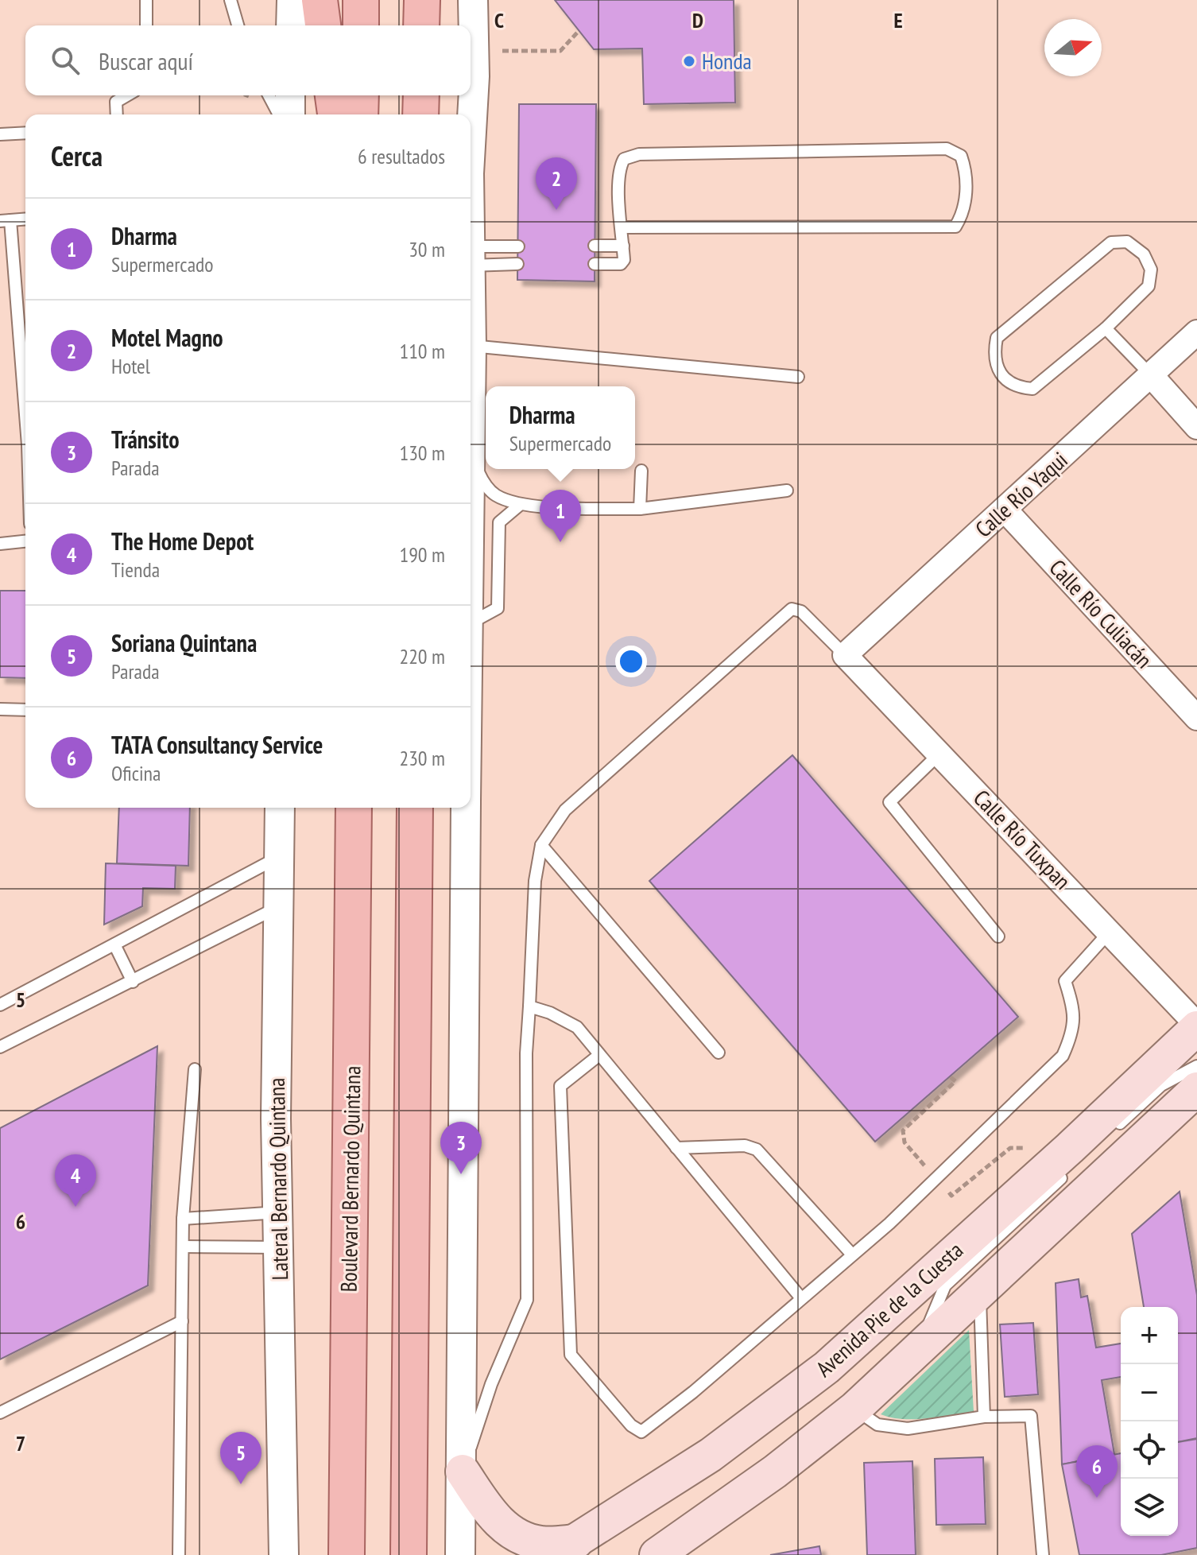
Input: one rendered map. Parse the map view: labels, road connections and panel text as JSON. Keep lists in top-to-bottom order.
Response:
{
  "streets": {
    "main road": ["Boulevard Bernardo Quintana", "Avenida Pie de la Cuesta"],
    "street": [
      "Calle Río Yaqui",
      "Calle Río Culiacán",
      "Calle Río Tuxpan",
      "Lateral Bernardo Quintana"
    ]
  },
  "crossings": [
    ["Calle Río Yaqui", "Calle Río Culiacán"],
    ["Calle Río Yaqui", "Calle Río Tuxpan"],
    ["Calle Río Tuxpan", "Avenida Pie de la Cuesta"]
  ],
  "places": ["Honda"],
  "north": "right",
  "page": {
    "search": "Buscar aquí",
    "heading": ["Cerca", "6 resultados"],
    "pins": [
      "2",
      "1",
      "3",
      "4",
      "5",
      "6"
    ],
    "list": [
      {
        "mark": "1",
        "name": "Dharma",
        "note": "Supermercado",
        "value": "30 m"
      },
      {
        "mark": "2",
        "name": "Motel Magno",
        "note": "Hotel",
        "value": "110 m"
      },
      {
        "mark": "3",
        "name": "Tránsito",
        "note": "Parada",
        "value": "130 m"
      },
      {
        "mark": "4",
        "name": "The Home Depot",
        "note": "Tienda",
        "value": "190 m"
      },
      {
        "mark": "5",
        "name": "Soriana Quintana",
        "note": "Parada",
        "value": "220 m"
      },
      {
        "mark": "6",
        "name": "TATA Consultancy Service",
        "note": "Oficina",
        "value": "230 m"
      }
    ],
    "popup": ["Dharma", "Supermercado"],
    "map_buttons": ["+", "−"]
  },
  "grid": {
    "columns": ["C", "D", "E"],
    "rows": ["5", "6", "7"]
  }
}
